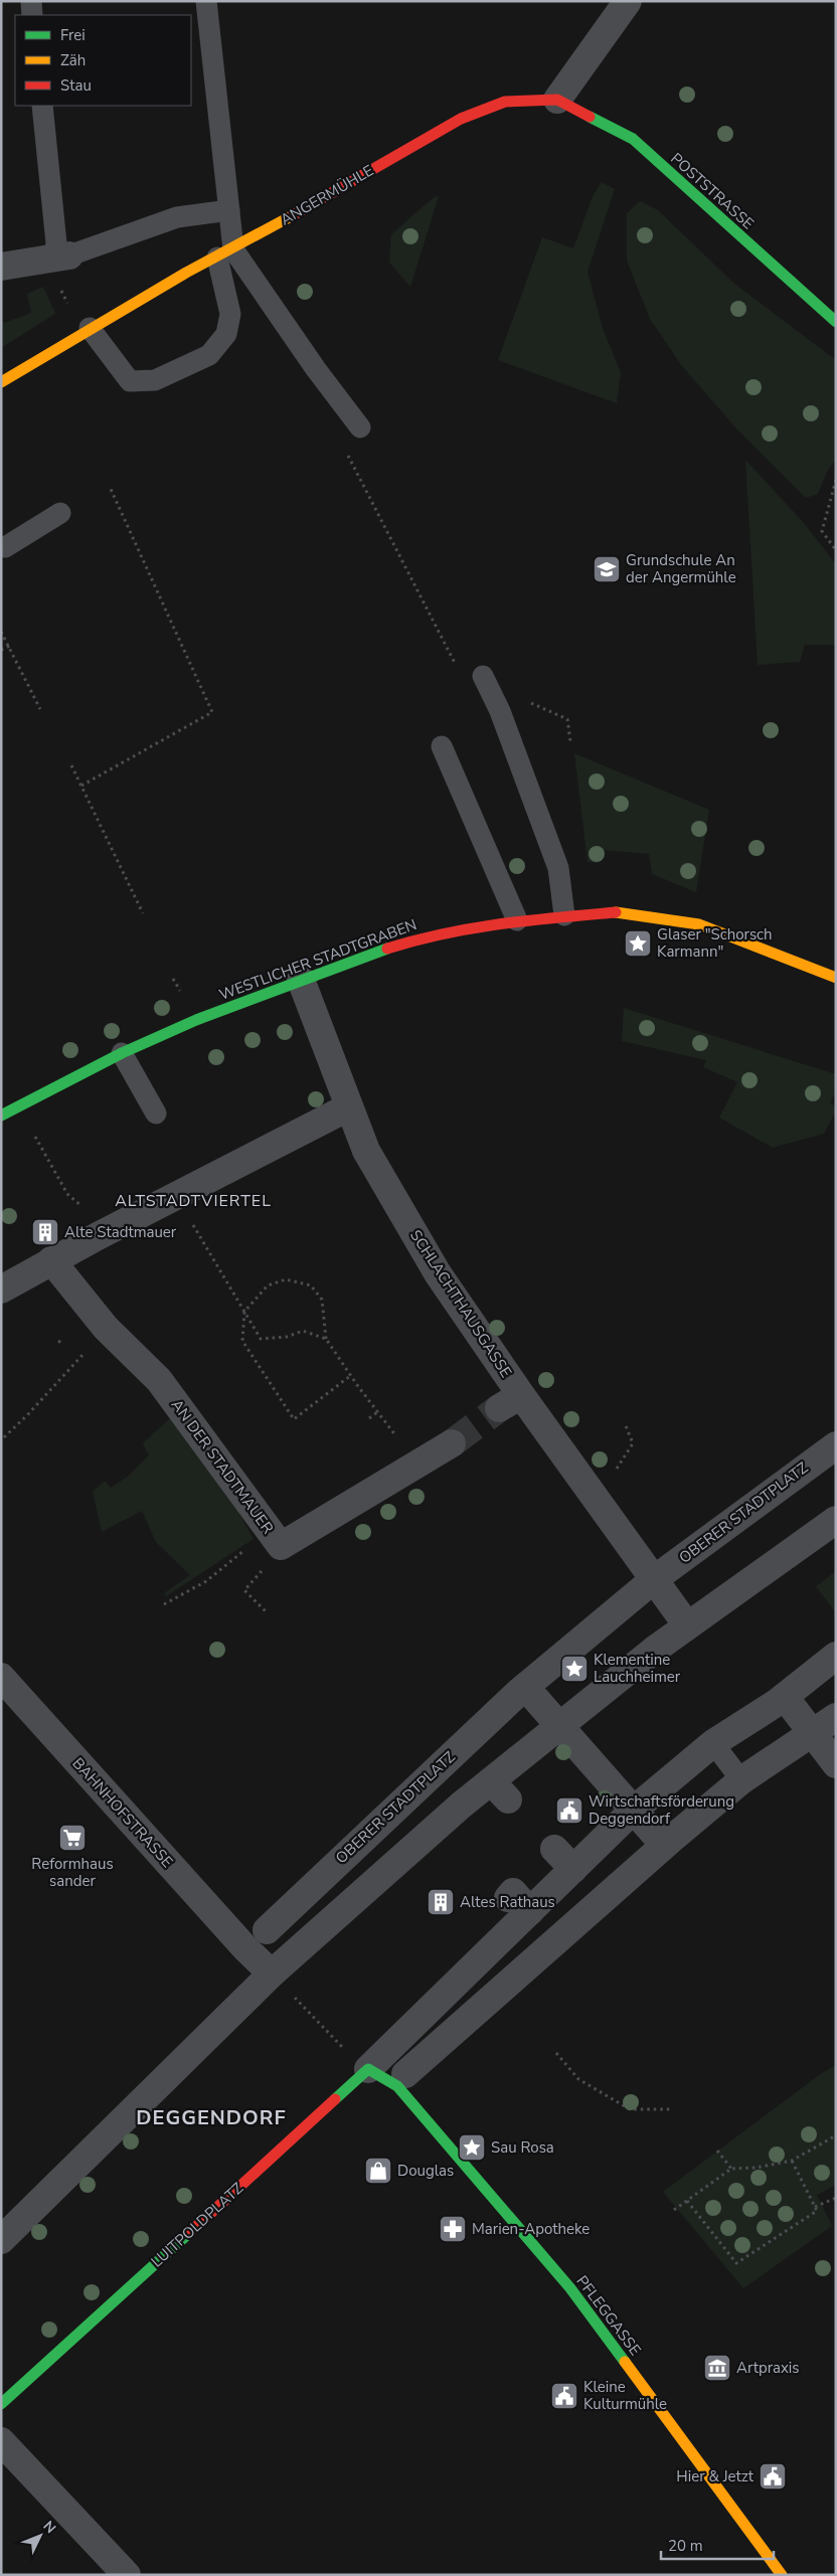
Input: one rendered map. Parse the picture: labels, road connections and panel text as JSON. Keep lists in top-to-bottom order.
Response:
{
  "streets": {
    "street": [
      "POSTSTRASSE",
      "ANGERMÜHLE",
      "WESTLICHER STADTGRABEN",
      "SCHLACHTHAUSGASSE",
      "AN DER STADTMAUER",
      "OBERER STADTPLATZ",
      "BAHNHOFSTRASSE",
      "LUITPOLDPLATZ",
      "PFLEGGASSE"
    ]
  },
  "crossings": [
    ["POSTSTRASSE", "ANGERMÜHLE"],
    ["WESTLICHER STADTGRABEN", "SCHLACHTHAUSGASSE"],
    ["SCHLACHTHAUSGASSE", "OBERER STADTPLATZ"]
  ],
  "districts": ["ALTSTADTVIERTEL", "DEGGENDORF"],
  "places": {
    "school or university": ["Grundschule An der Angermühle"],
    "place": ["Glaser \"Schorsch Karmann\"", "Klementine Lauchheimer", "Sau Rosa"],
    "building": ["Alte Stadtmauer", "Altes Rathaus"],
    "public building": ["Wirtschaftsförderung Deggendorf", "Kleine Kulturmühle", "Hier & Jetzt"],
    "supermarket": ["Reformhaus sander"],
    "shop": ["Douglas"],
    "pharmacy": ["Marien-Apotheke"],
    "museum": ["Artpraxis"]
  },
  "legend": ["Frei", "Zäh", "Stau"],
  "scale_bar": "20 m",
  "north": "top right"
}
